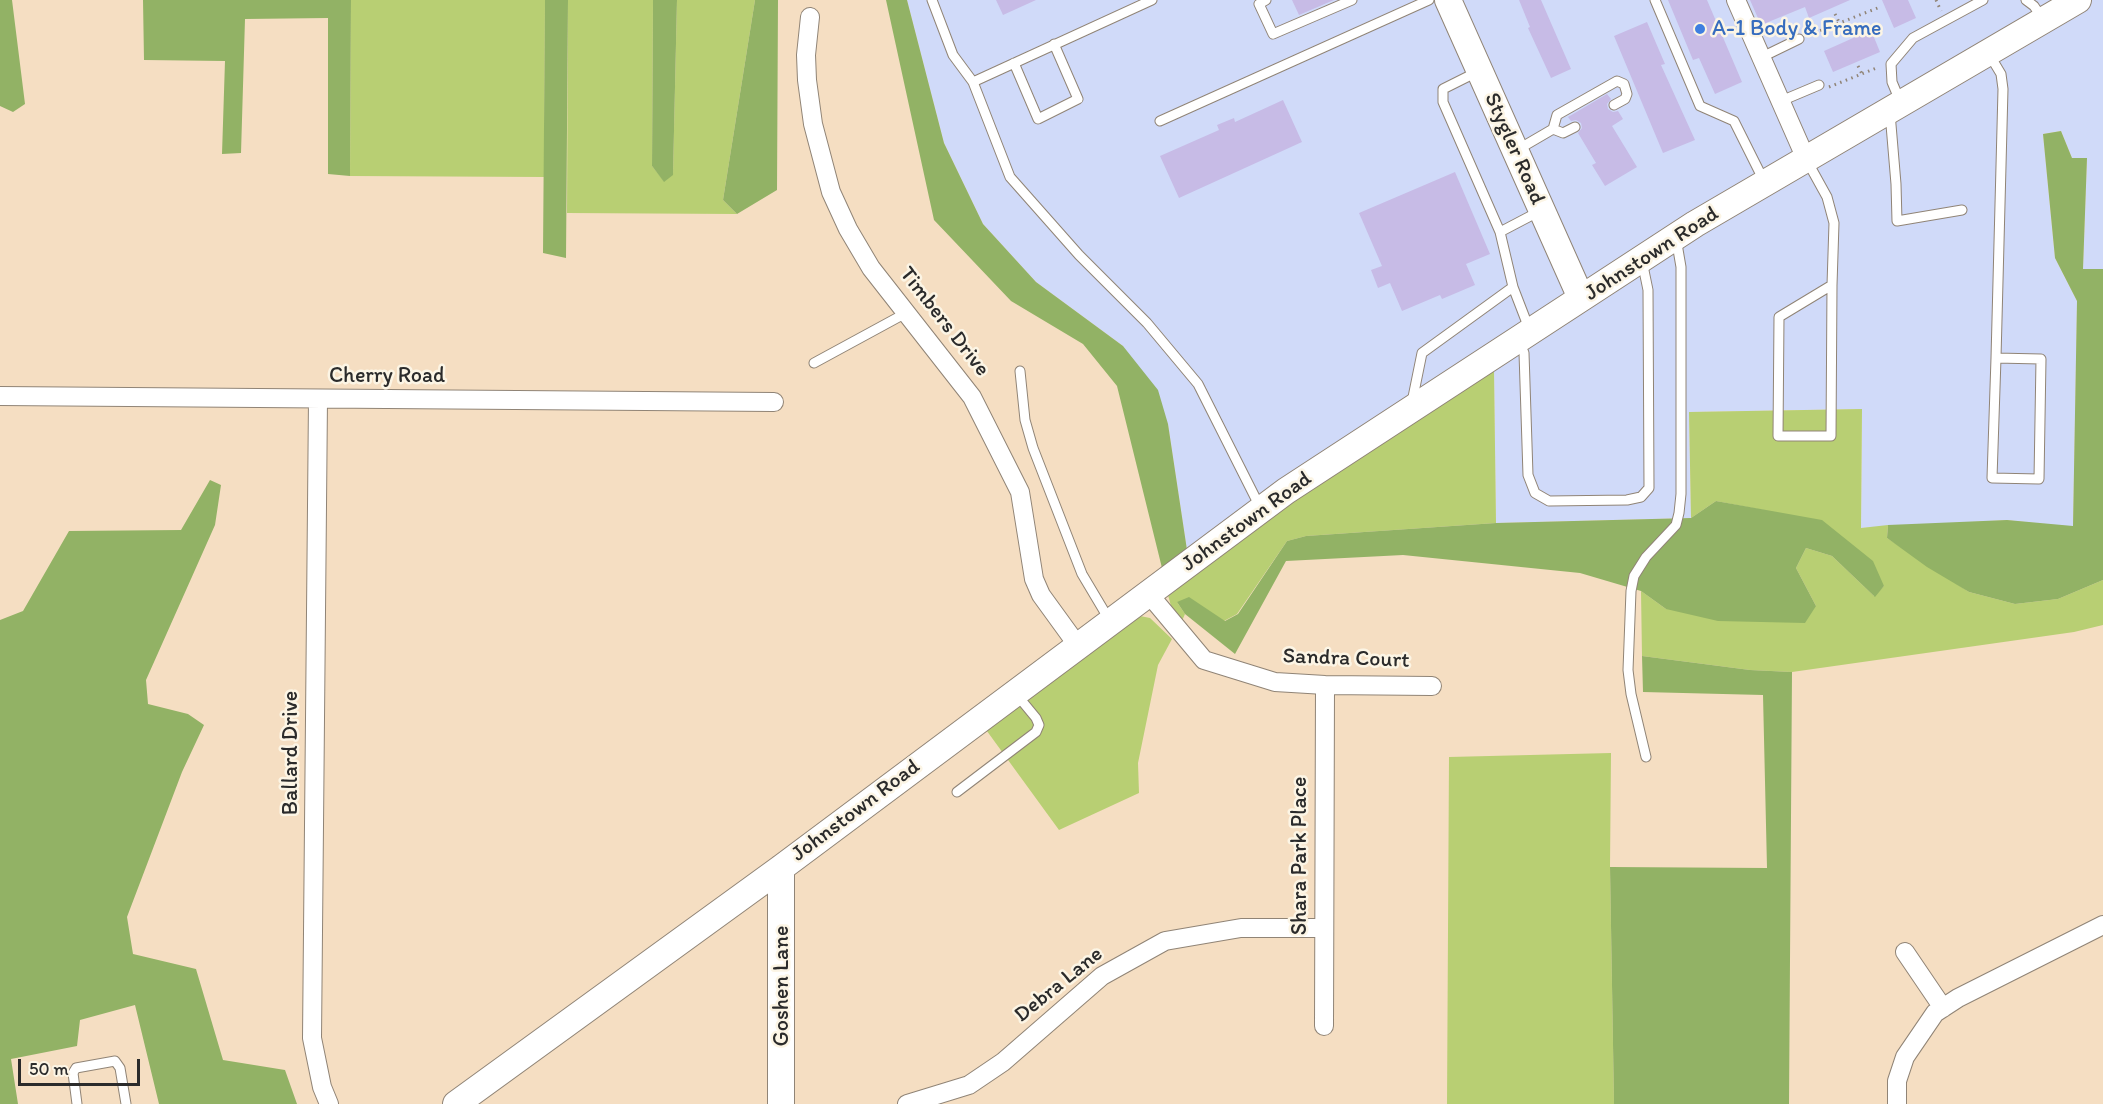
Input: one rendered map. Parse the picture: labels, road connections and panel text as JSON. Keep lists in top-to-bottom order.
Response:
{
  "streets": {
    "main road": ["Stygler Road", "Johnstown Road", "Goshen Lane"],
    "street": [
      "Timbers Drive",
      "Cherry Road",
      "Sandra Court",
      "Ballard Drive",
      "Shara Park Place",
      "Debra Lane"
    ]
  },
  "crossings": [
    ["Stygler Road", "Johnstown Road"],
    ["Johnstown Road", "Timbers Drive"],
    ["Johnstown Road", "Sandra Court"],
    ["Johnstown Road", "Goshen Lane"],
    ["Cherry Road", "Ballard Drive"],
    ["Sandra Court", "Shara Park Place"],
    ["Shara Park Place", "Debra Lane"]
  ],
  "places": ["A-1 Body & Frame"],
  "scale_bar": "50 m"
}
